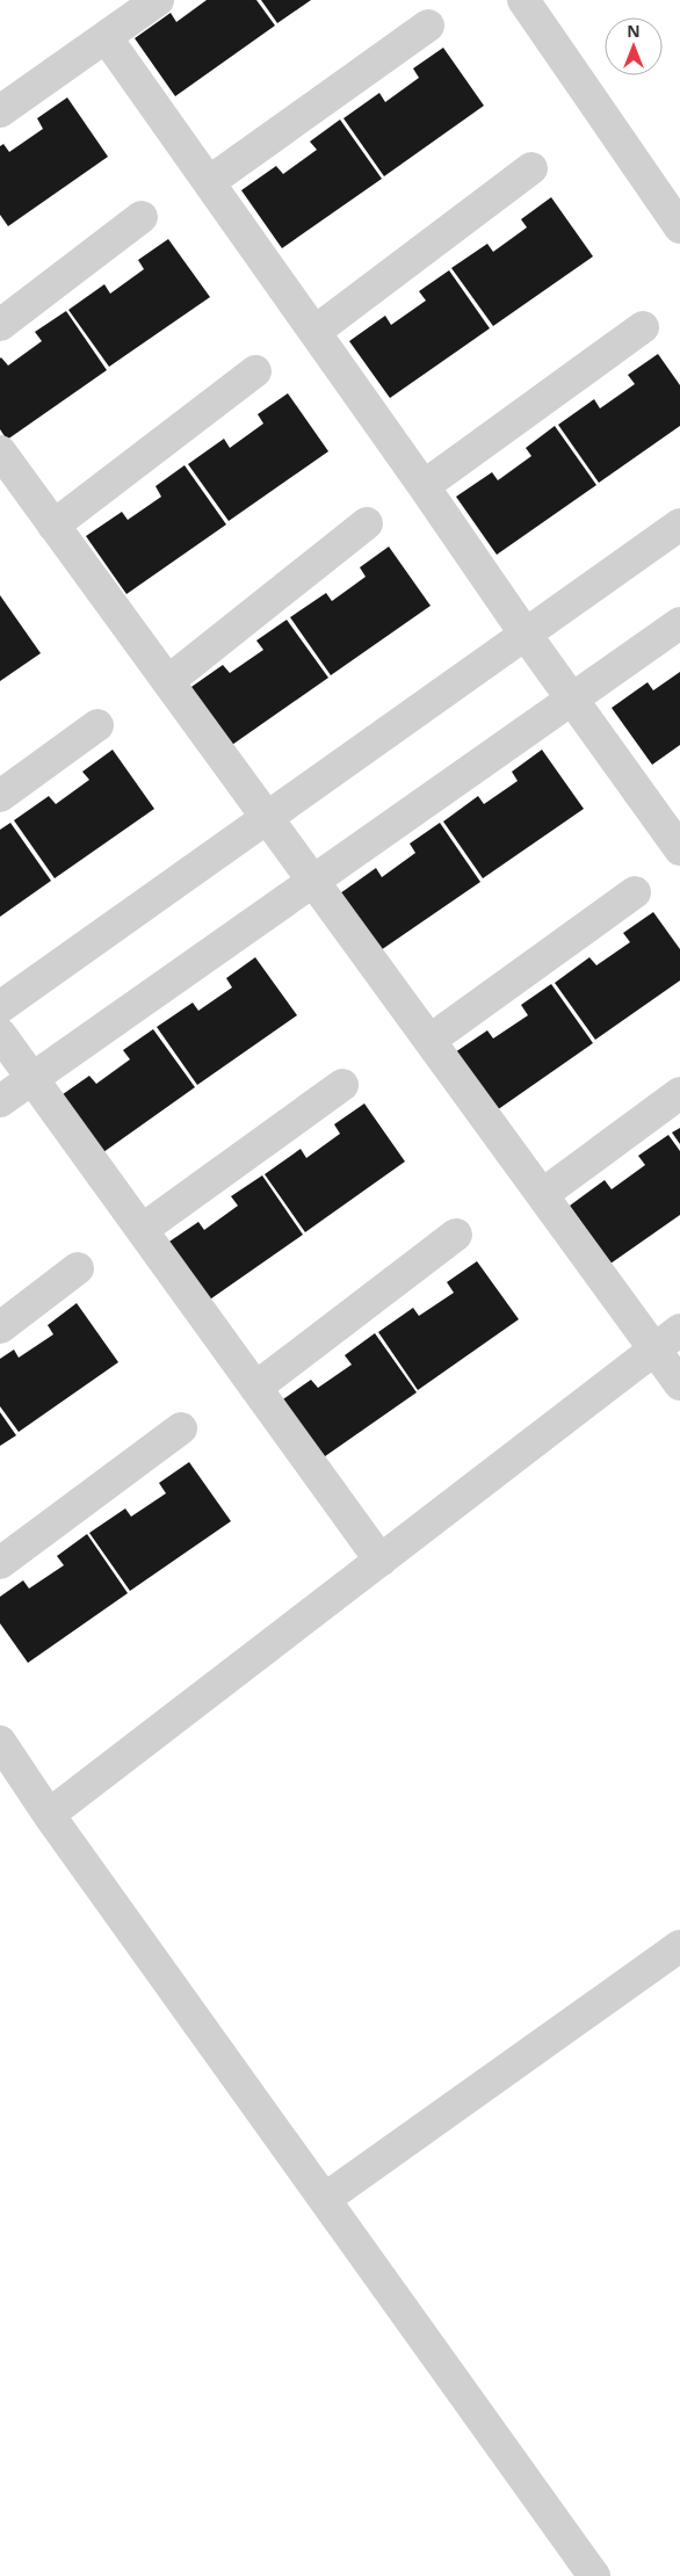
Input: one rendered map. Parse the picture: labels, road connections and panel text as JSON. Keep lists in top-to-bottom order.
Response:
{
  "north": "top"
}
